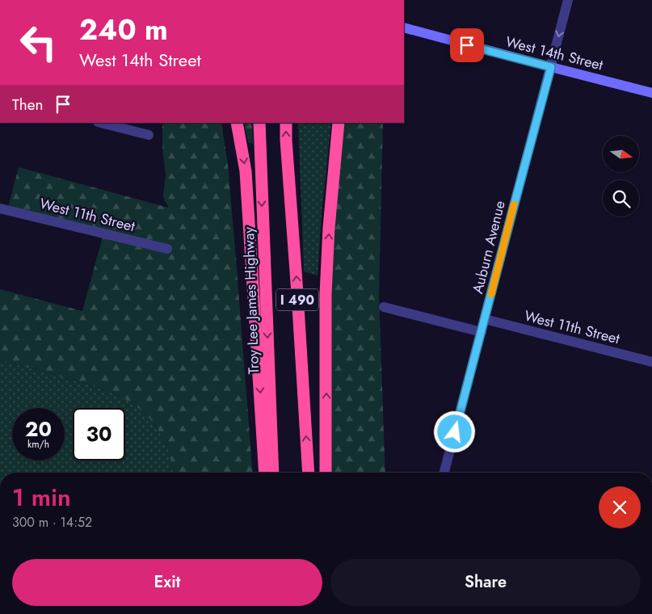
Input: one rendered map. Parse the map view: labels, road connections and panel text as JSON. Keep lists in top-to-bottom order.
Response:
{
  "streets": {
    "highway": ["I 490", "Troy Lee James Highway"],
    "street": ["West 14th Street", "West 11th Street", "Auburn Avenue"]
  },
  "crossings": [
    ["West 14th Street", "Auburn Avenue"],
    ["West 11th Street", "Auburn Avenue"]
  ],
  "north": "right",
  "page": {
    "turn": ["240 m", "West 14th Street"],
    "then": "Then",
    "speed": "20 km/h",
    "limit": "30",
    "heading": ["1 min", "300 m · 14:52"],
    "buttons": ["Exit", "Share"]
  }
}
